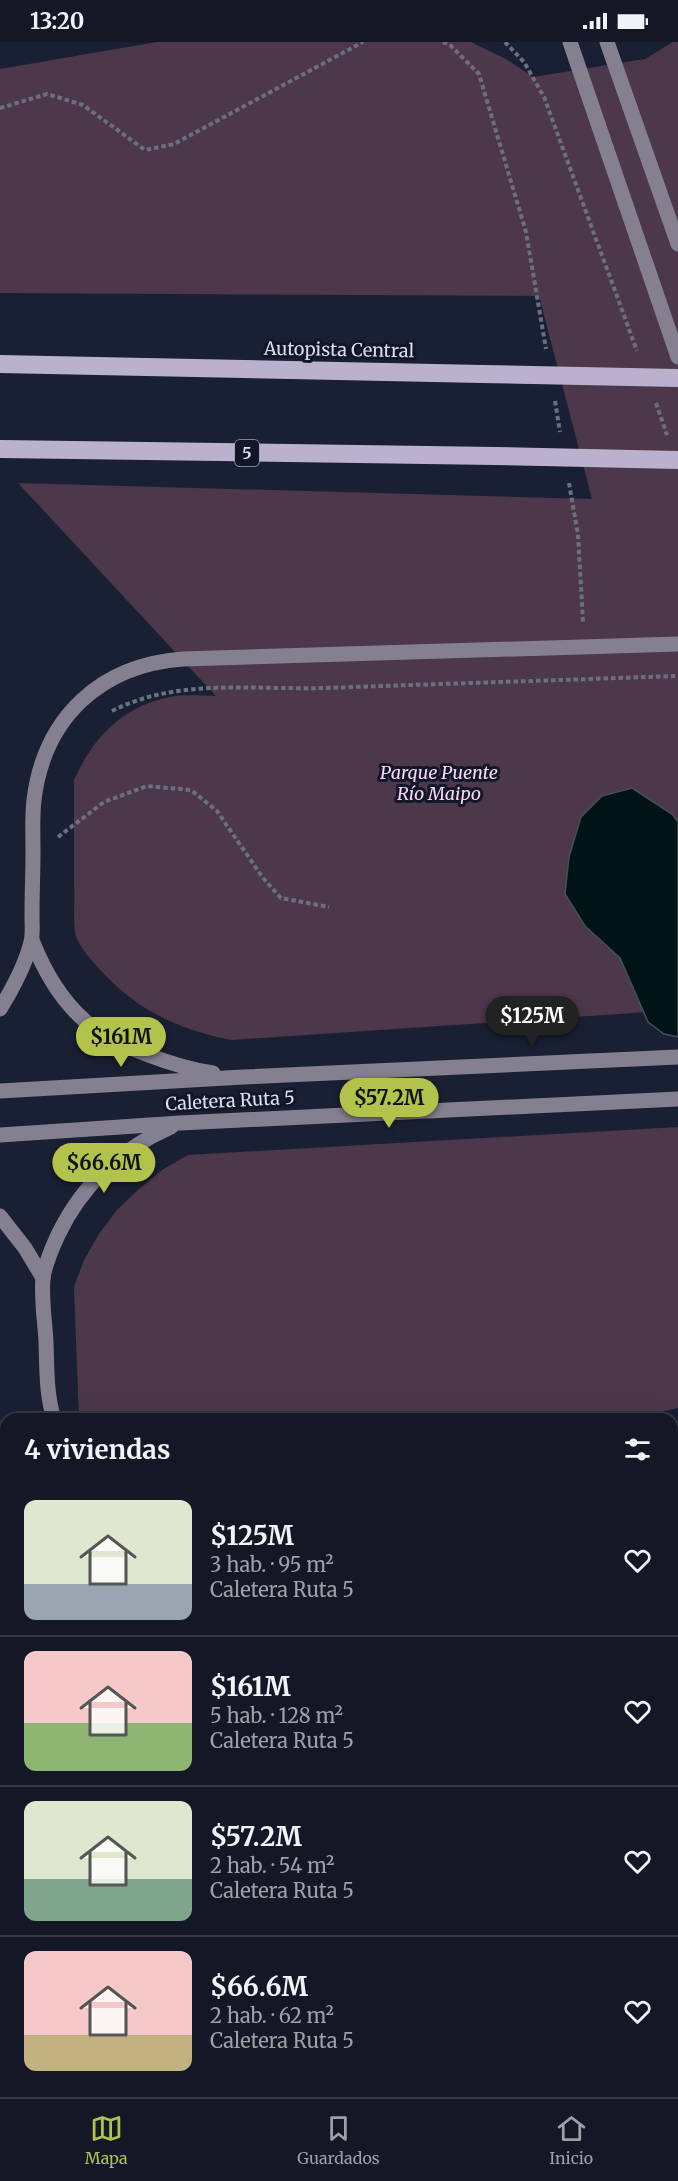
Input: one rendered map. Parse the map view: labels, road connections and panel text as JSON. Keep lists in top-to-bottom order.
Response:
{
  "streets": {
    "highway": ["Autopista Central", "5"],
    "main road": ["Caletera Ruta 5"]
  },
  "parks": ["Parque Puente Río Maipo"],
  "page": {
    "status": "13:20",
    "price": [
      "$125M",
      "$161M",
      "$57.2M",
      "$66.6M"
    ],
    "heading": "4 viviendas",
    "list": [
      {
        "name": "$125M",
        "note": "3 hab. · 95 m² · Caletera Ruta 5"
      },
      {
        "name": "$161M",
        "note": "5 hab. · 128 m² · Caletera Ruta 5"
      },
      {
        "name": "$57.2M",
        "note": "2 hab. · 54 m² · Caletera Ruta 5"
      },
      {
        "name": "$66.6M",
        "note": "2 hab. · 62 m² · Caletera Ruta 5"
      }
    ],
    "tabs": ["Mapa", "Guardados", "Inicio"]
  }
}
